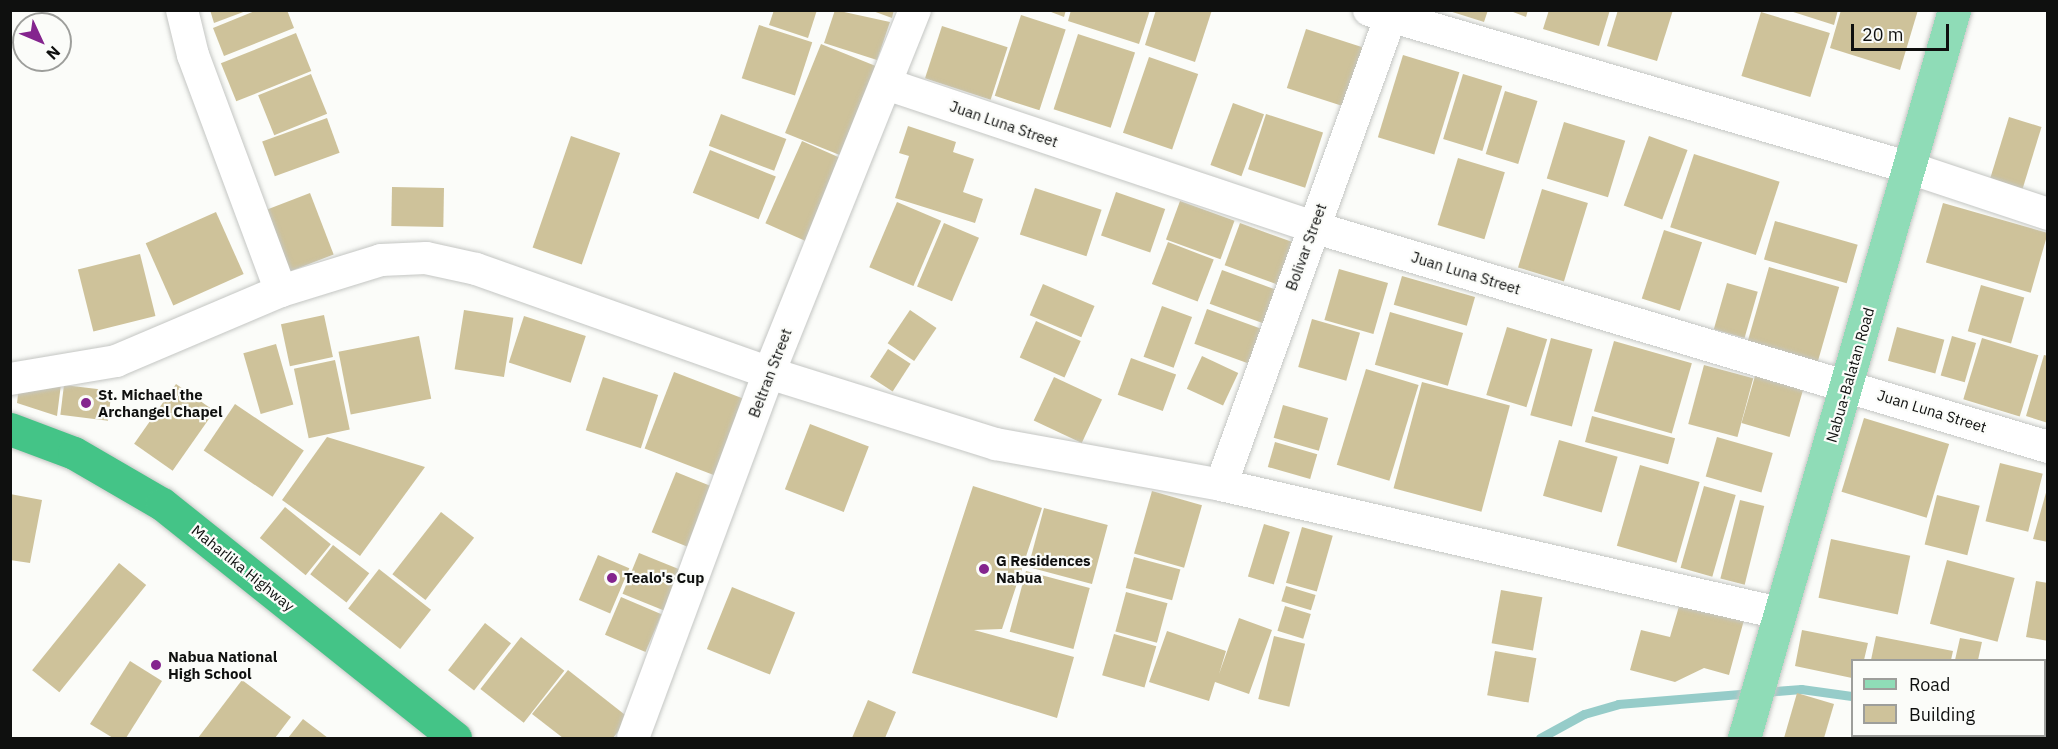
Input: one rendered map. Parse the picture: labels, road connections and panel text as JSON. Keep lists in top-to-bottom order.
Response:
{
  "streets": {
    "highway": ["Maharlika Highway"],
    "main road": ["Nabua-Balatan Road"],
    "street": ["Juan Luna Street", "Bolivar Street", "Beltran Street"]
  },
  "crossings": [
    ["Juan Luna Street", "Bolivar Street"],
    ["Juan Luna Street", "Beltran Street"],
    ["Juan Luna Street", "Nabua-Balatan Road"]
  ],
  "places": [
    "St. Michael the Archangel Chapel",
    "G Residences Nabua",
    "Tealo's Cup",
    "Nabua National High School"
  ],
  "legend": ["Road", "Building"],
  "scale_bar": "20 m",
  "north": "bottom right"
}
